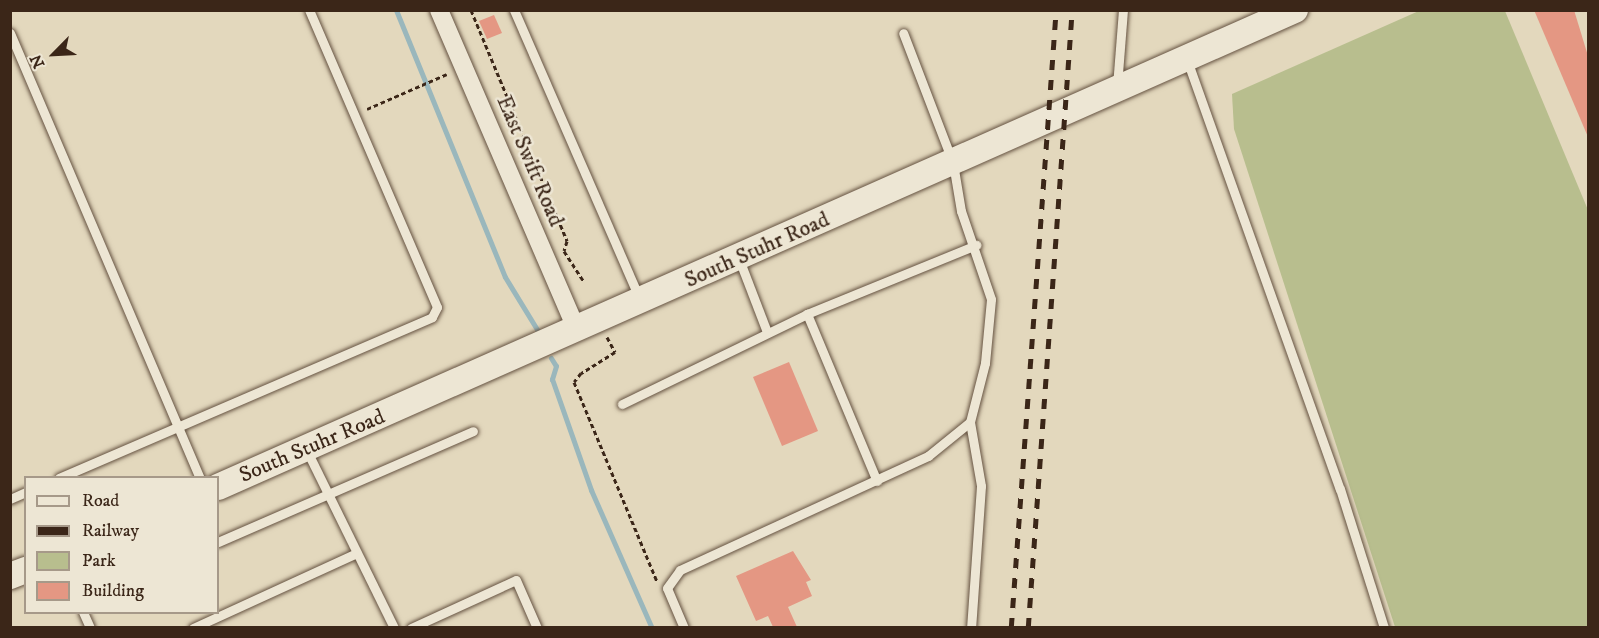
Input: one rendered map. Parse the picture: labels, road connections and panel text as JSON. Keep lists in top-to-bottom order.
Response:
{
  "streets": {
    "main road": ["South Stuhr Road"],
    "street": ["East Swift Road"]
  },
  "crossings": [
    ["East Swift Road", "South Stuhr Road"]
  ],
  "legend": [
    "Road",
    "Railway",
    "Park",
    "Building"
  ],
  "north": "bottom left"
}
